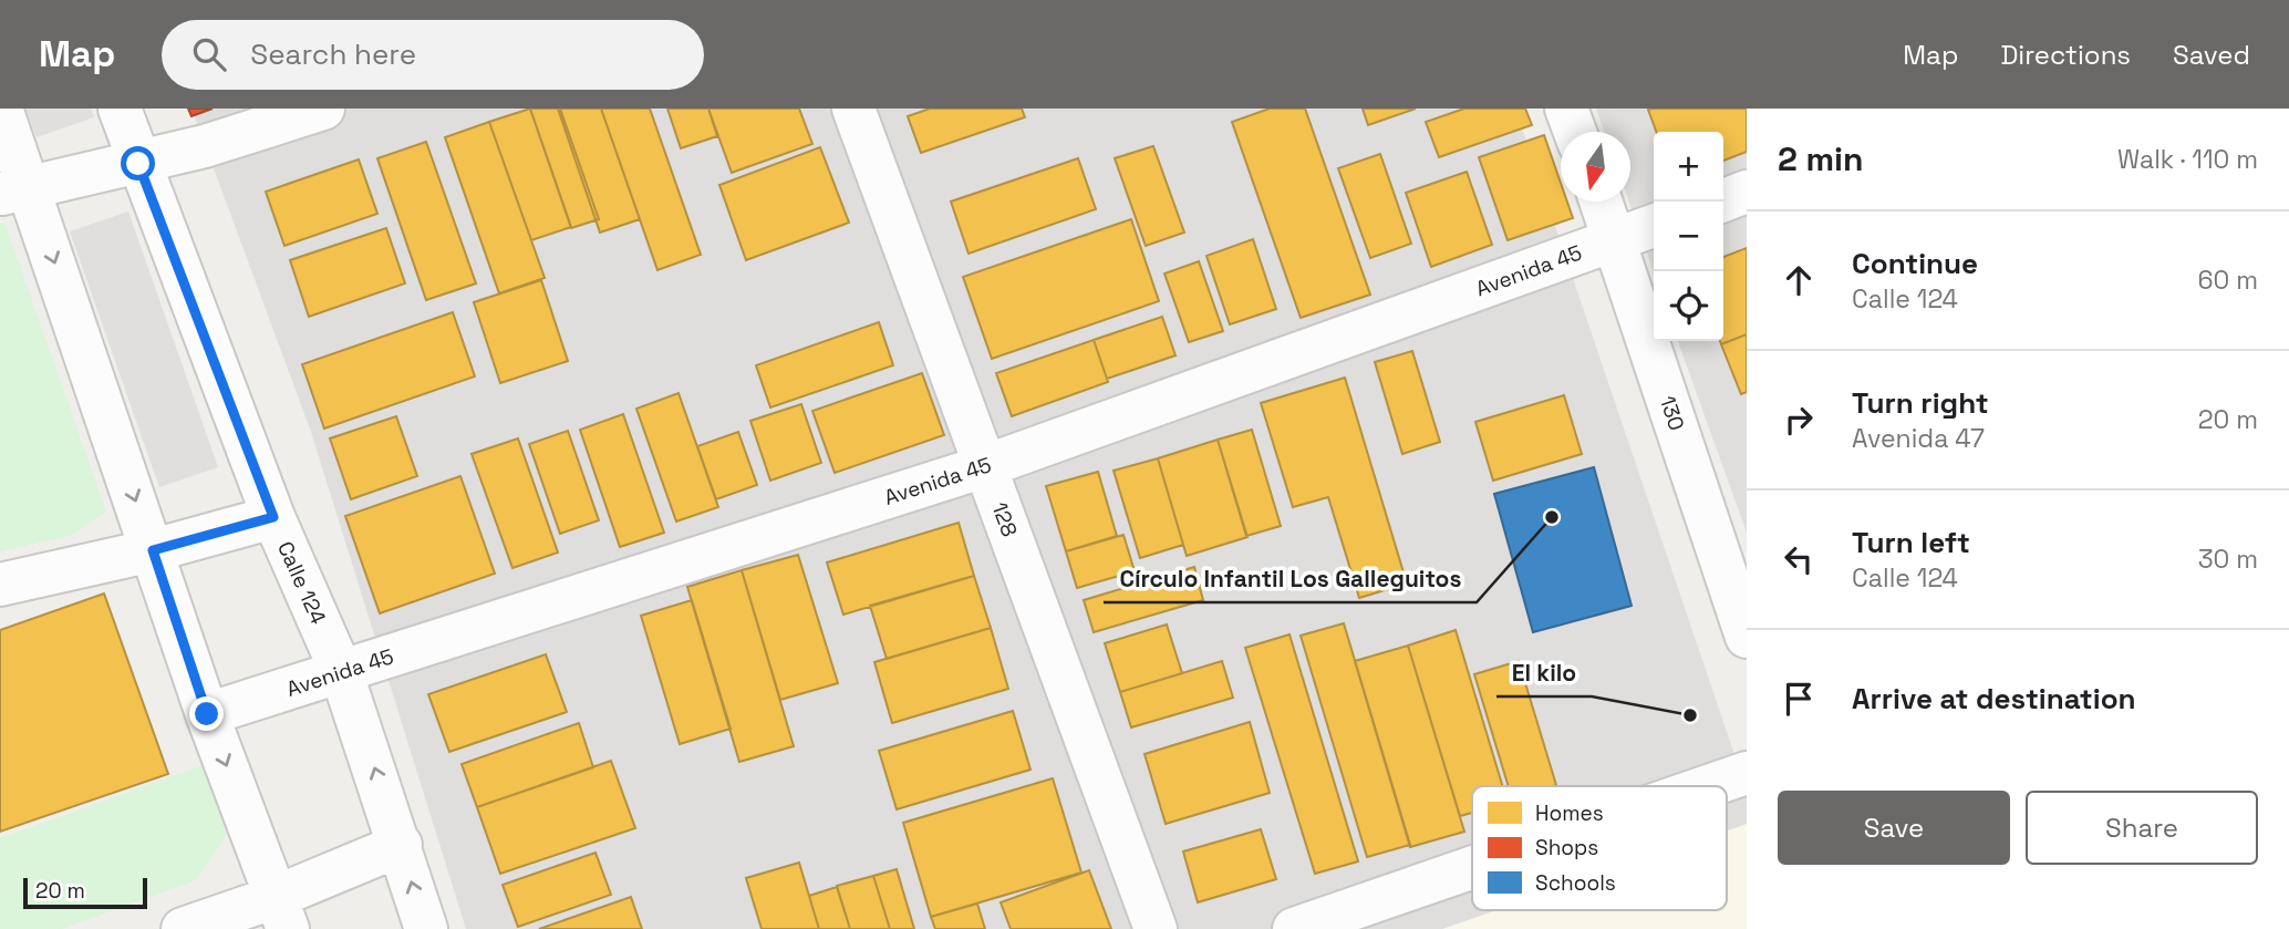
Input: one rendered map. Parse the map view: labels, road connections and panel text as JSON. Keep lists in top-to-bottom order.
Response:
{
  "streets": {
    "street": [
      "Avenida 45",
      "130",
      "128",
      "Calle 124"
    ]
  },
  "crossings": [
    ["Avenida 45", "130"],
    ["Avenida 45", "128"],
    ["Avenida 45", "Calle 124"]
  ],
  "places": ["Círculo Infantil Los Galleguitos", "El kilo"],
  "legend": ["Homes", "Shops", "Schools"],
  "scale_bar": "20 m",
  "north": "bottom",
  "page": {
    "header": "Map",
    "search": "Search here",
    "nav": ["Map", "Directions", "Saved"],
    "heading": ["2 min", "Walk · 110 m"],
    "map_buttons": ["+", "−"],
    "list": [
      ["Continue", "Calle 124", "60 m"],
      ["Turn right", "Avenida 47", "20 m"],
      ["Turn left", "Calle 124", "30 m"],
      "Arrive at destination"
    ],
    "buttons": ["Save", "Share"],
    "scale": "20 m"
  }
}
